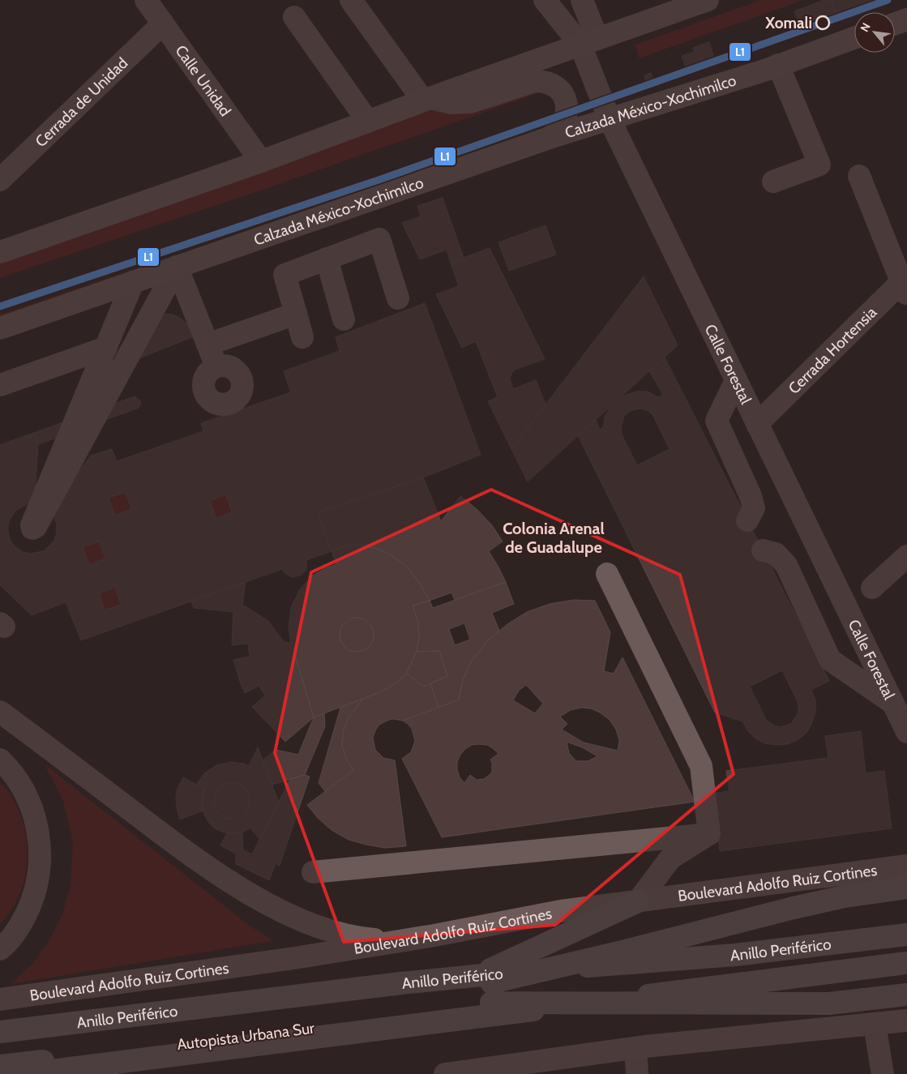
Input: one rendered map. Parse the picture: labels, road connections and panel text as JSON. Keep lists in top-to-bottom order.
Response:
{
  "streets": {
    "highway": ["Anillo Periférico", "Autopista Urbana Sur"],
    "main road": ["Calzada México-Xochimilco", "Boulevard Adolfo Ruiz Cortines"],
    "street": [
      "Calle Unidad",
      "Cerrada de Unidad",
      "Cerrada Hortensia",
      "Calle Forestal"
    ]
  },
  "crossings": [
    ["Calle Unidad", "Cerrada de Unidad"],
    ["Calzada México-Xochimilco", "Calle Forestal"],
    ["Cerrada Hortensia", "Calle Forestal"],
    ["Anillo Periférico", "Autopista Urbana Sur"]
  ],
  "districts": ["Colonia Arenal de Guadalupe"],
  "places": ["Xomali"],
  "lines": ["transit line L1"],
  "north": "top left"
}
